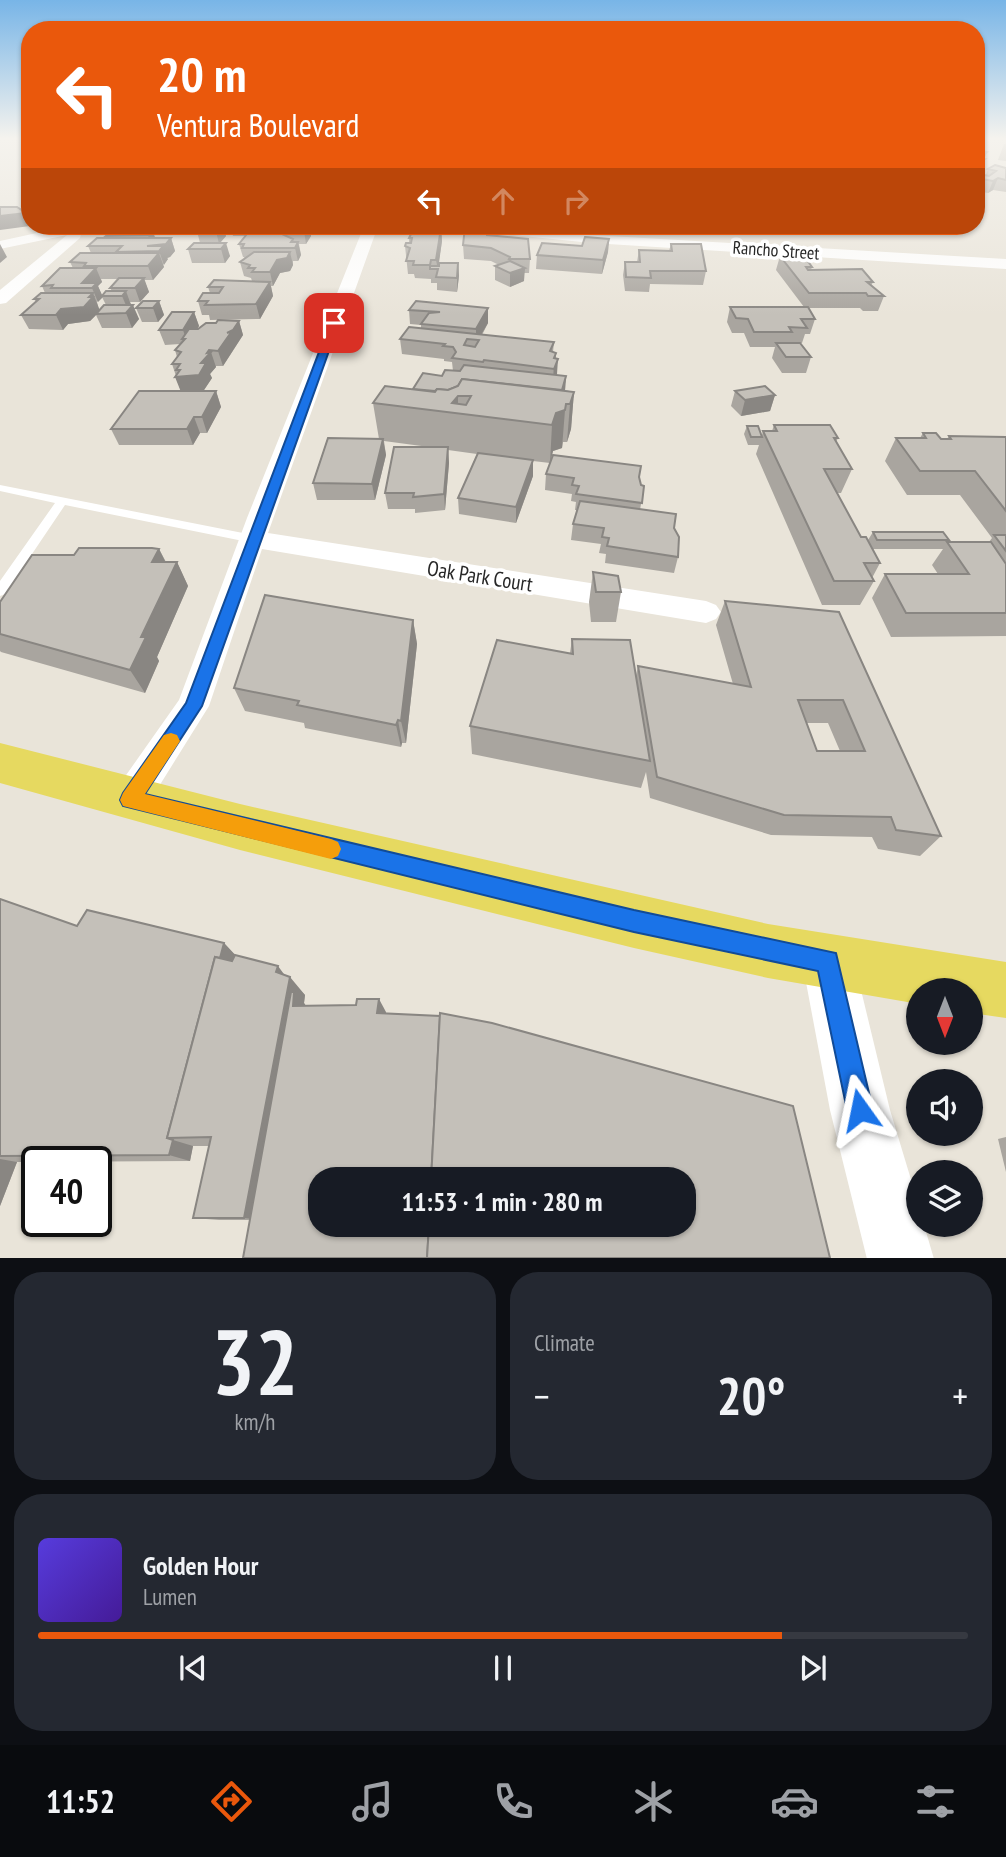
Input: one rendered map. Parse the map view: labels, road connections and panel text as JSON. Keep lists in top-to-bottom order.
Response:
{
  "streets": {
    "street": ["Rancho Street", "Oak Park Court"]
  },
  "north": "bottom",
  "page": {
    "turn": ["20 m", "Ventura Boulevard"],
    "limit": "40",
    "trip": "11:53 · 1 min · 280 m",
    "tile": [
      ["32", "km/h"],
      "Climate"
    ],
    "heat": ["−", "20°", "+"],
    "song": ["Golden Hour", "Lumen"],
    "tabs": "11:52"
  }
}
